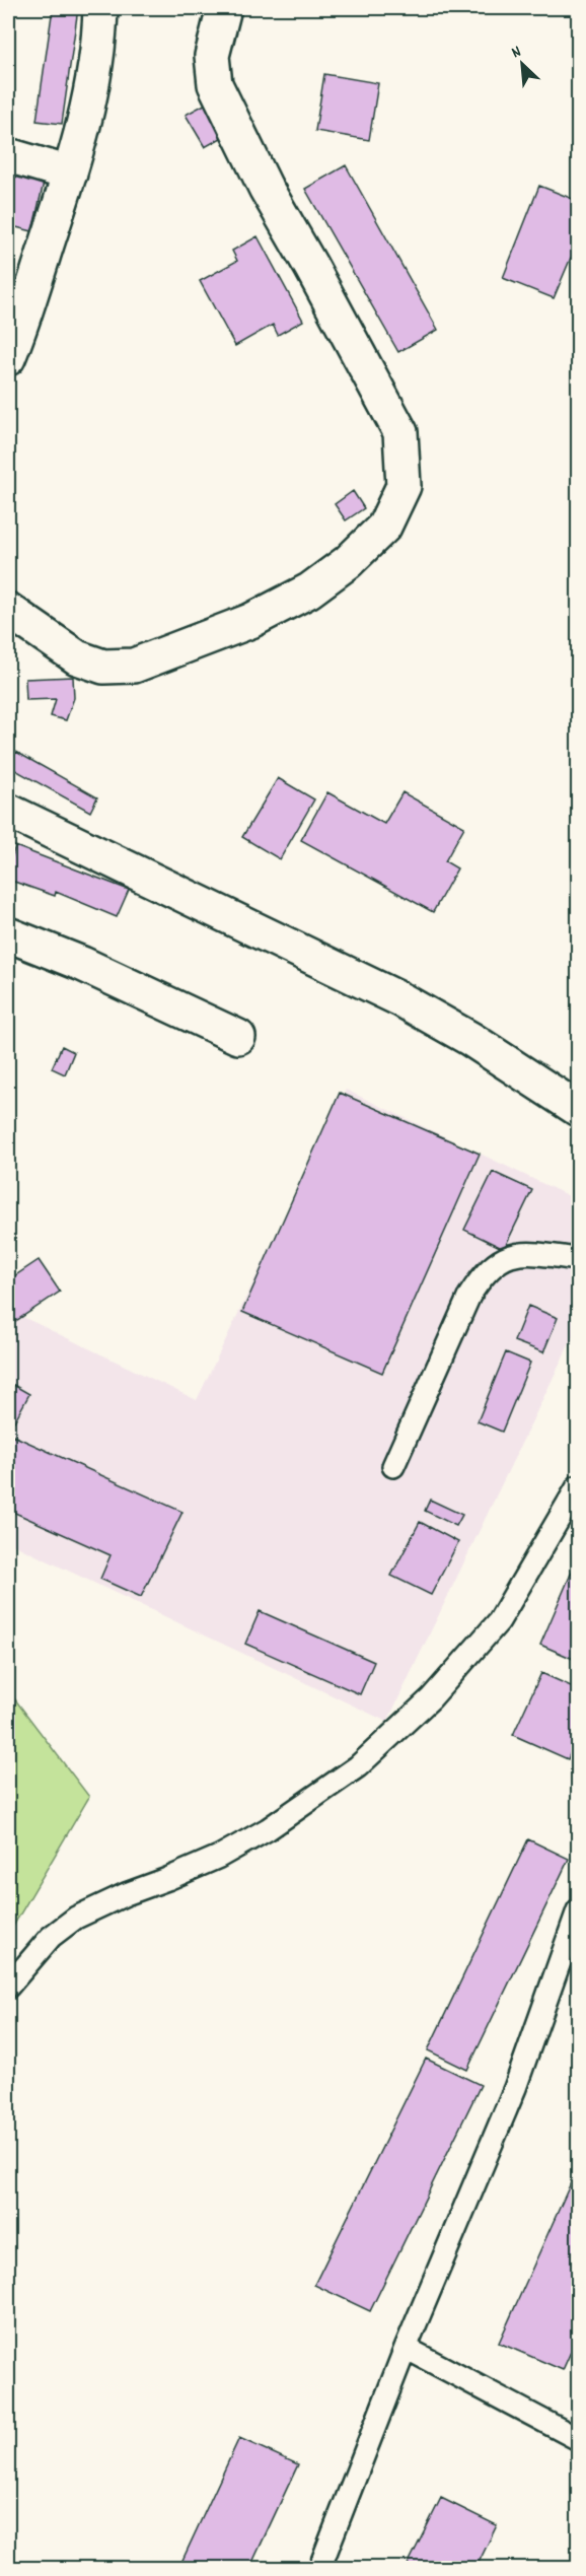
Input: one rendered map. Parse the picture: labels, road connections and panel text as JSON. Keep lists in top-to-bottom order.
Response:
{
  "north": "top left"
}
